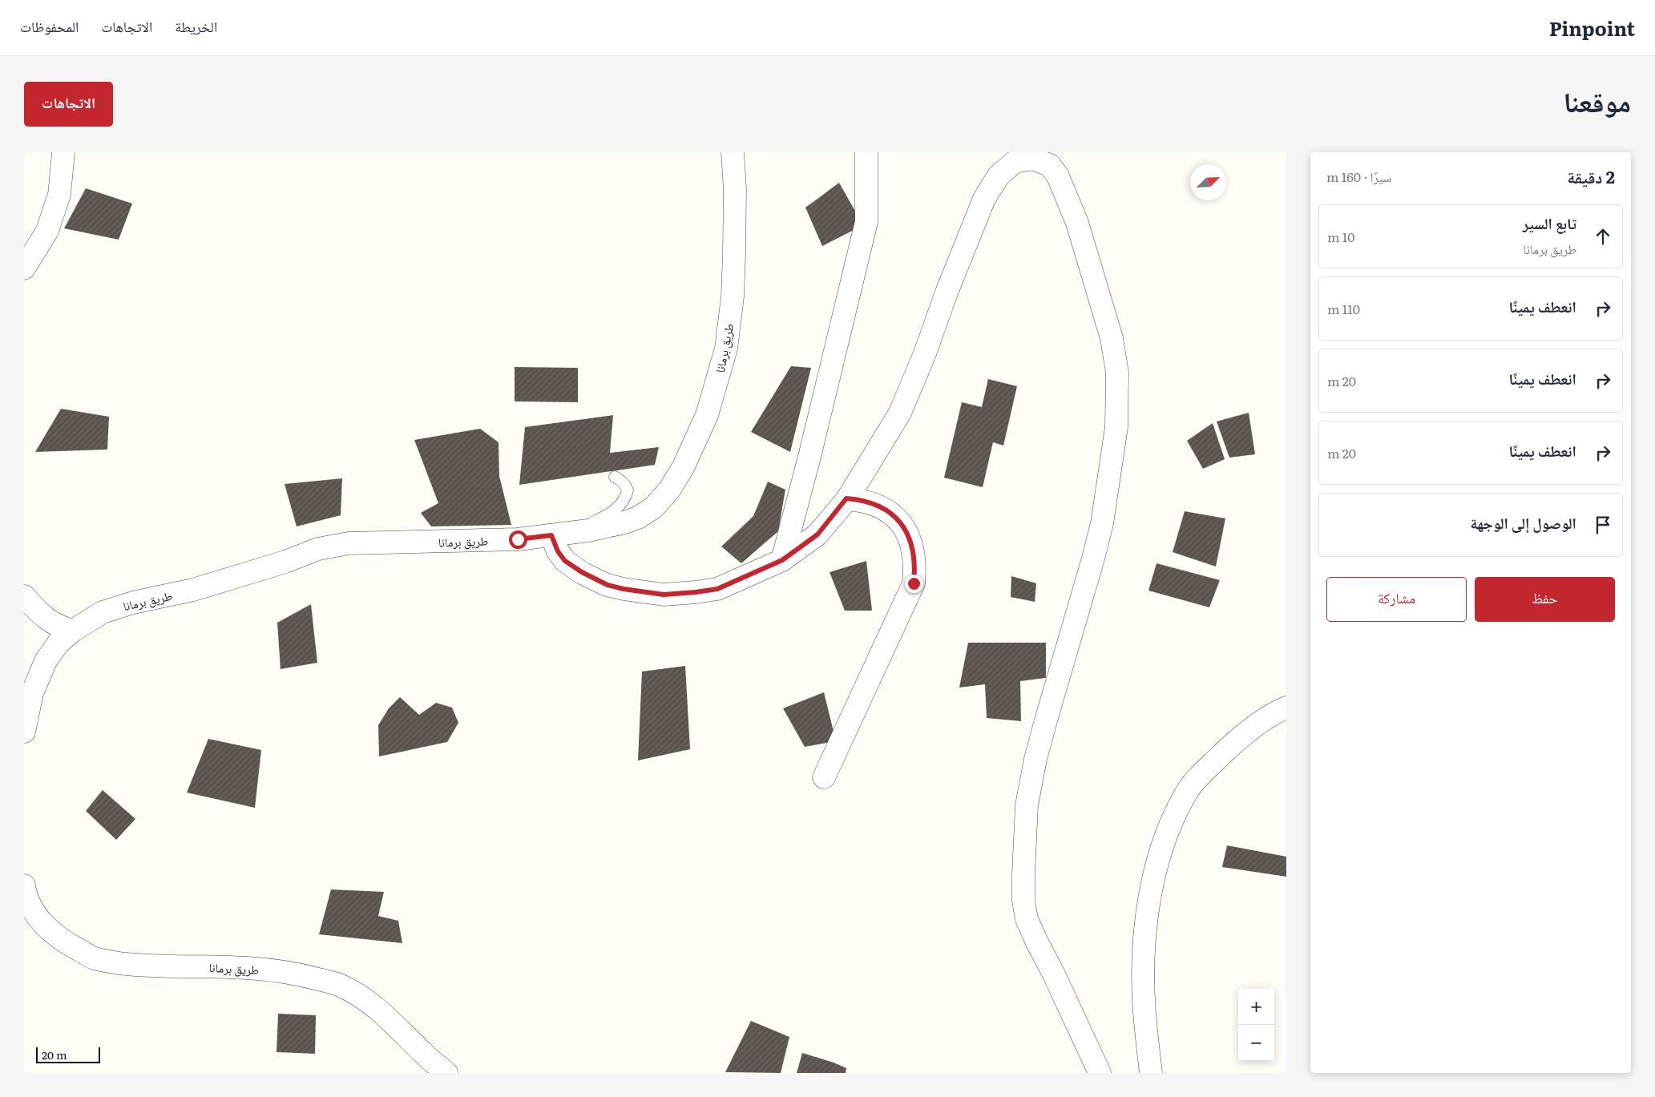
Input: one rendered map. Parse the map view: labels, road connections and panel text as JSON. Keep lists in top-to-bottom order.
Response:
{
  "streets": {
    "street": ["طريق برمانا"]
  },
  "scale_bar": "20 m",
  "north": "top right",
  "page": {
    "header": "Pinpoint",
    "nav": ["الخريطة", "الاتجاهات", "المحفوظات"],
    "title": "موقعنا",
    "buttons": [
      "الاتجاهات",
      ["حفظ", "مشاركة"]
    ],
    "heading": ["2 دقيقة", "سيرًا · 160 m"],
    "list": [
      ["تابع السير", "طريق برمانا", "10 m"],
      ["انعطف يمينًا", "110 m"],
      ["انعطف يمينًا", "20 m"],
      ["انعطف يمينًا", "20 m"],
      "الوصول إلى الوجهة"
    ],
    "map_buttons": ["+", "−"],
    "scale": "20 m"
  }
}
